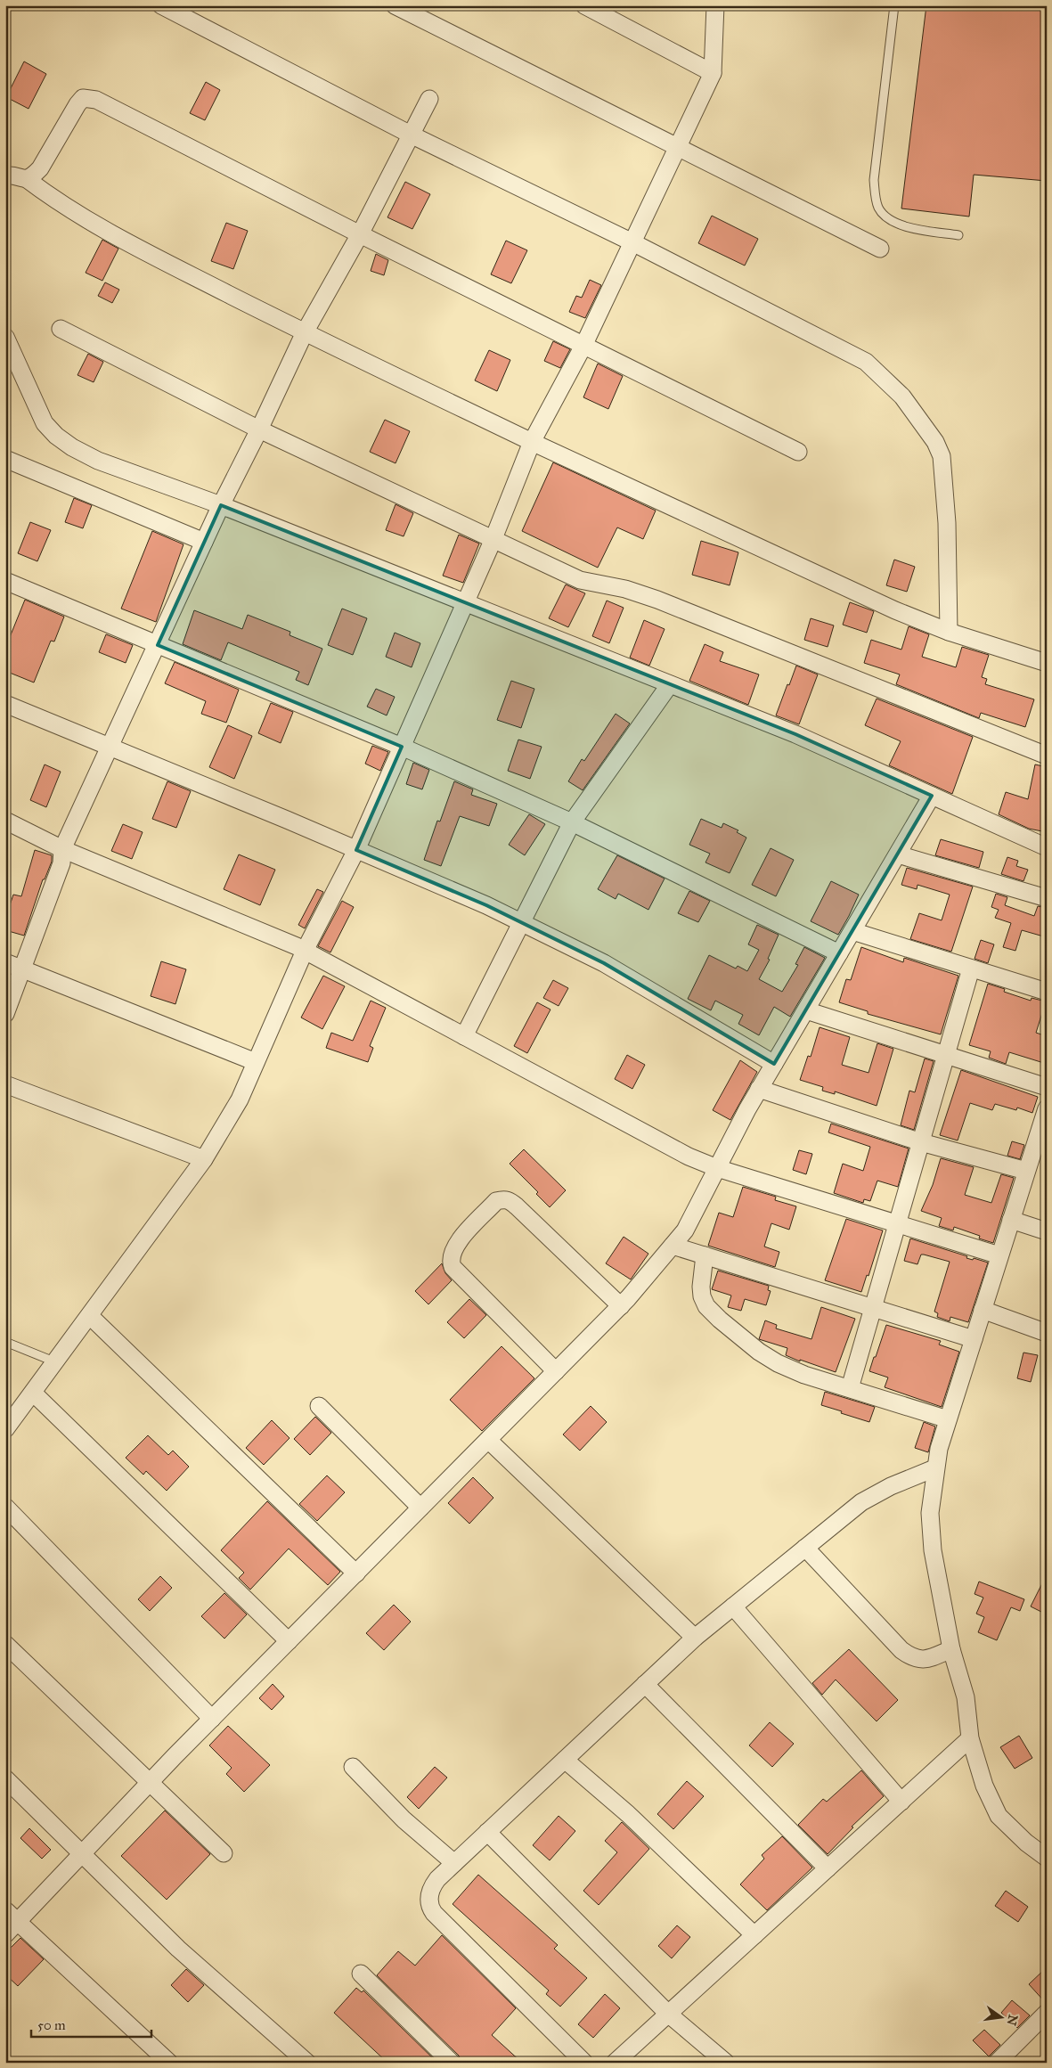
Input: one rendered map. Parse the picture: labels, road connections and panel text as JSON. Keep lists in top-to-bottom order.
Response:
{
  "scale_bar": "50 m",
  "north": "right"
}
